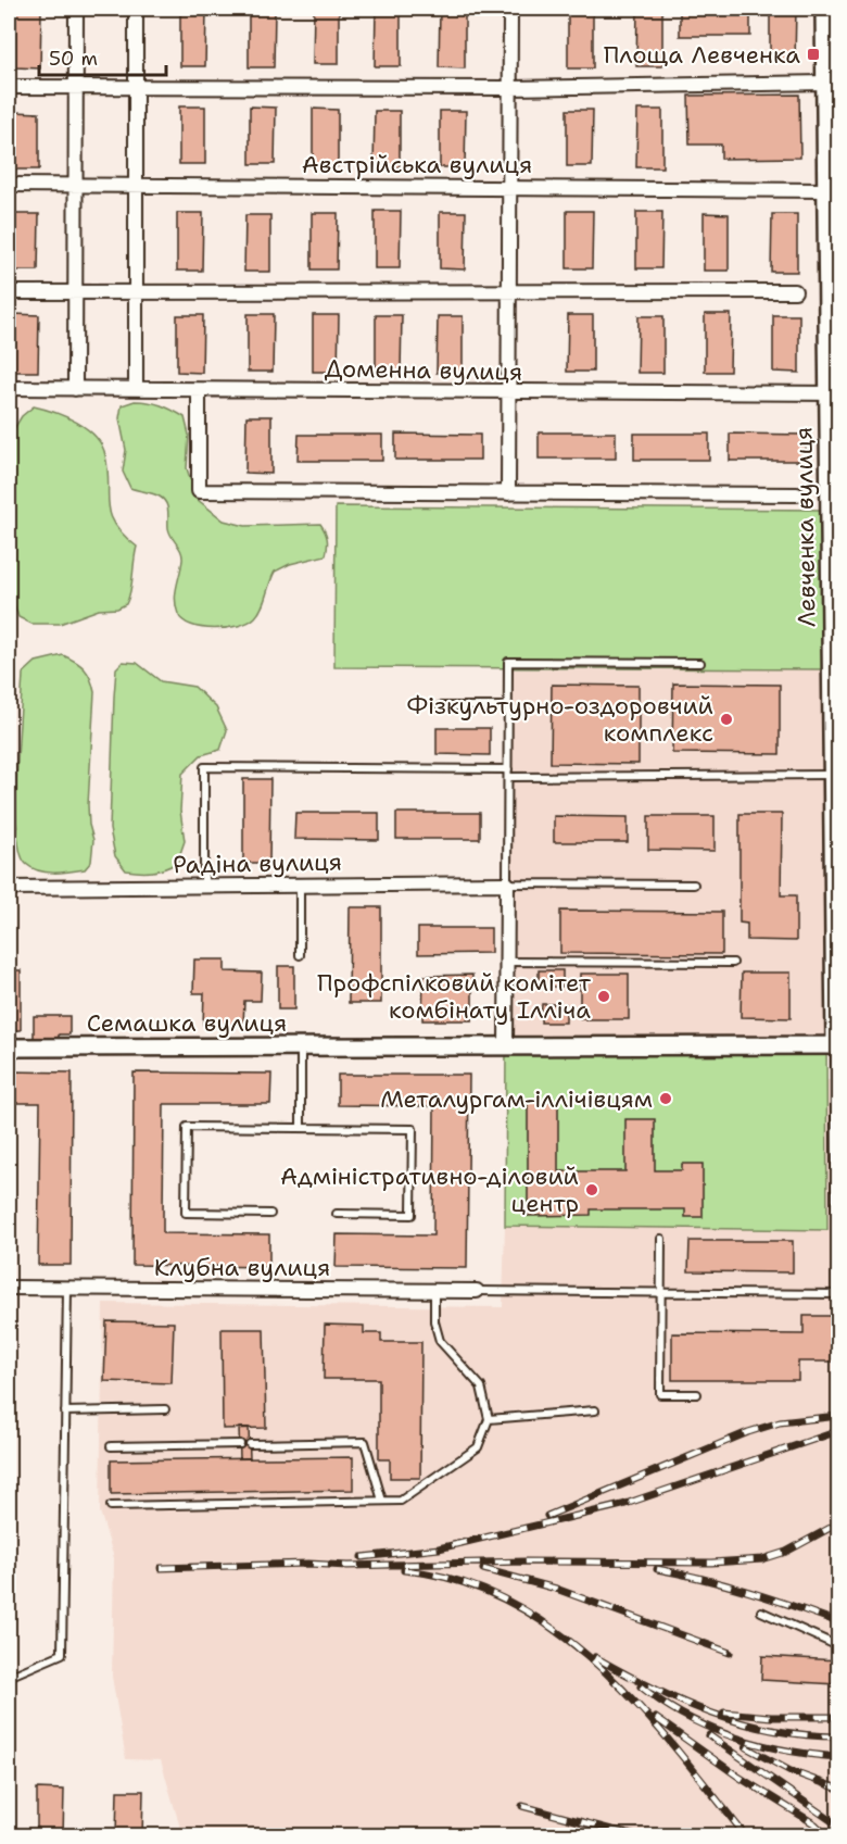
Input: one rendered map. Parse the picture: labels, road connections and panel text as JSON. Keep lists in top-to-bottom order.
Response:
{
  "streets": {
    "street": [
      "Австрійська вулиця",
      "Доменна вулиця",
      "Левченка вулиця",
      "Радіна вулиця",
      "Семашка вулиця",
      "Клубна вулиця"
    ]
  },
  "crossings": [
    ["Австрійська вулиця", "Левченка вулиця"],
    ["Доменна вулиця", "Левченка вулиця"],
    ["Левченка вулиця", "Семашка вулиця"]
  ],
  "places": {
    "transit": ["Площа Левченка"],
    "other": [
      "Фізкультурно-оздоровчий комплекс",
      "Профспілковий комітет комбінату Ілліча",
      "Металургам-іллічівцям",
      "Адміністративно-діловий центр"
    ]
  },
  "scale_bar": "50 m"
}
